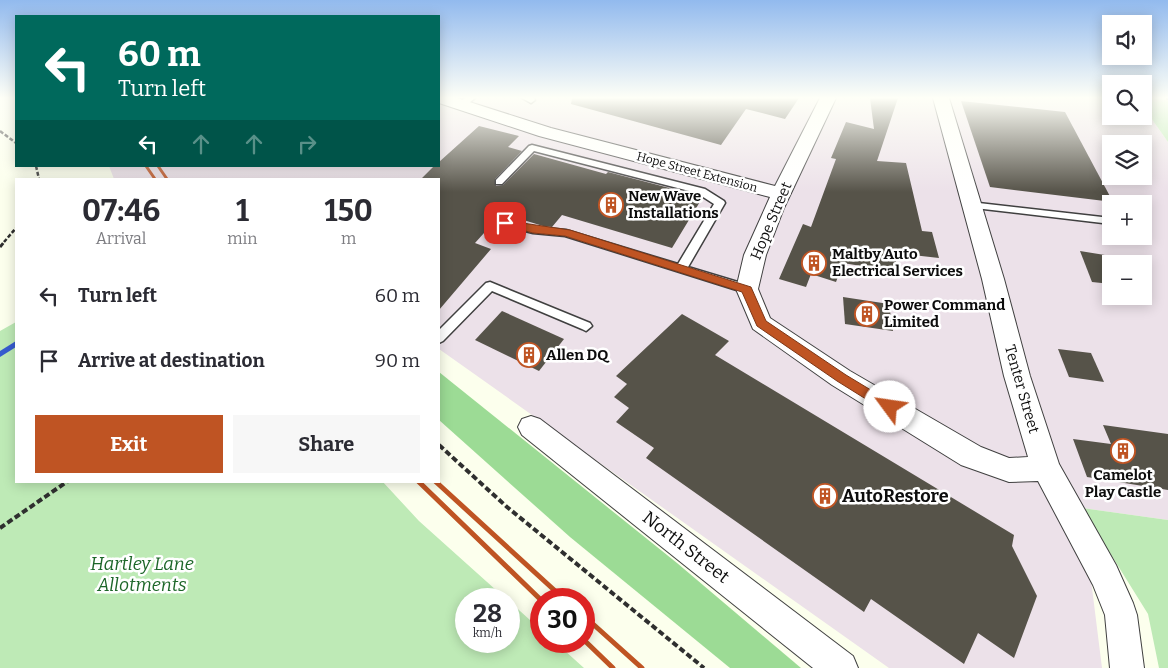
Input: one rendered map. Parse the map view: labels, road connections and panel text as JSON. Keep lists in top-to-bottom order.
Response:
{
  "streets": {
    "street": [
      "Hope Street Extension",
      "Hope Street",
      "Tenter Street",
      "North Street"
    ]
  },
  "crossings": [
    ["Hope Street Extension", "Hope Street"]
  ],
  "parks": ["Hartley Lane Allotments"],
  "places": {
    "building": [
      "New Wave Installations",
      "Maltby Auto Electrical Services",
      "Power Command Limited",
      "Allen DQ",
      "Camelot Play Castle",
      "AutoRestore"
    ]
  },
  "page": {
    "map_buttons": ["+", "−"],
    "turn": ["60 m", "Turn left"],
    "eta": [
      "07:46",
      "Arrival",
      "1",
      "min",
      "150",
      "m"
    ],
    "list": [
      {
        "name": "Turn left",
        "value": "60 m"
      },
      {
        "name": "Arrive at destination",
        "value": "90 m"
      }
    ],
    "buttons": ["Exit", "Share"],
    "speed": "28 km/h",
    "limit": "30"
  }
}
